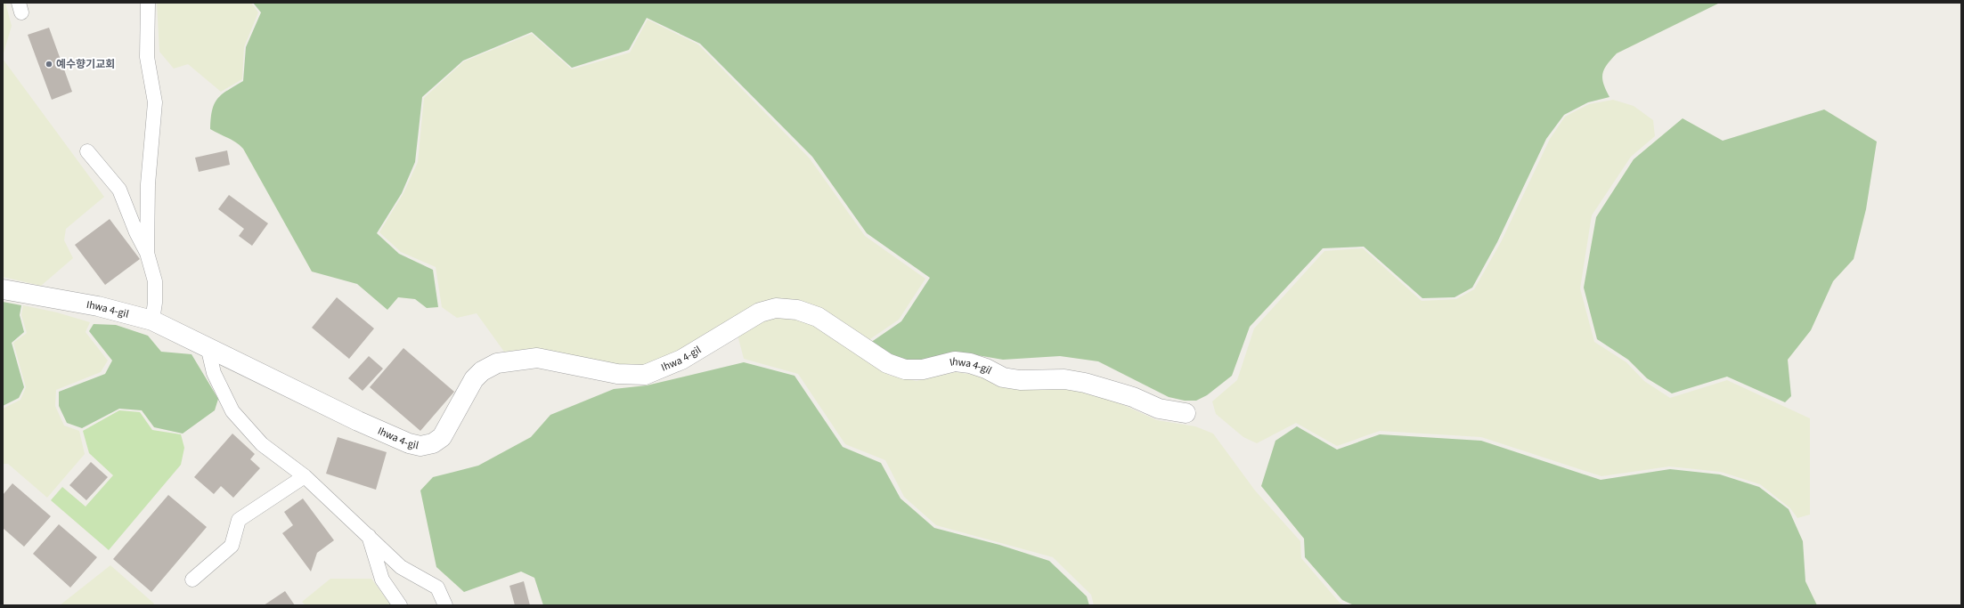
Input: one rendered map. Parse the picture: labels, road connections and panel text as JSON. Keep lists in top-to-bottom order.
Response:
{
  "streets": {
    "street": ["Ihwa 4-gil"]
  },
  "places": ["예수향기교회"]
}
